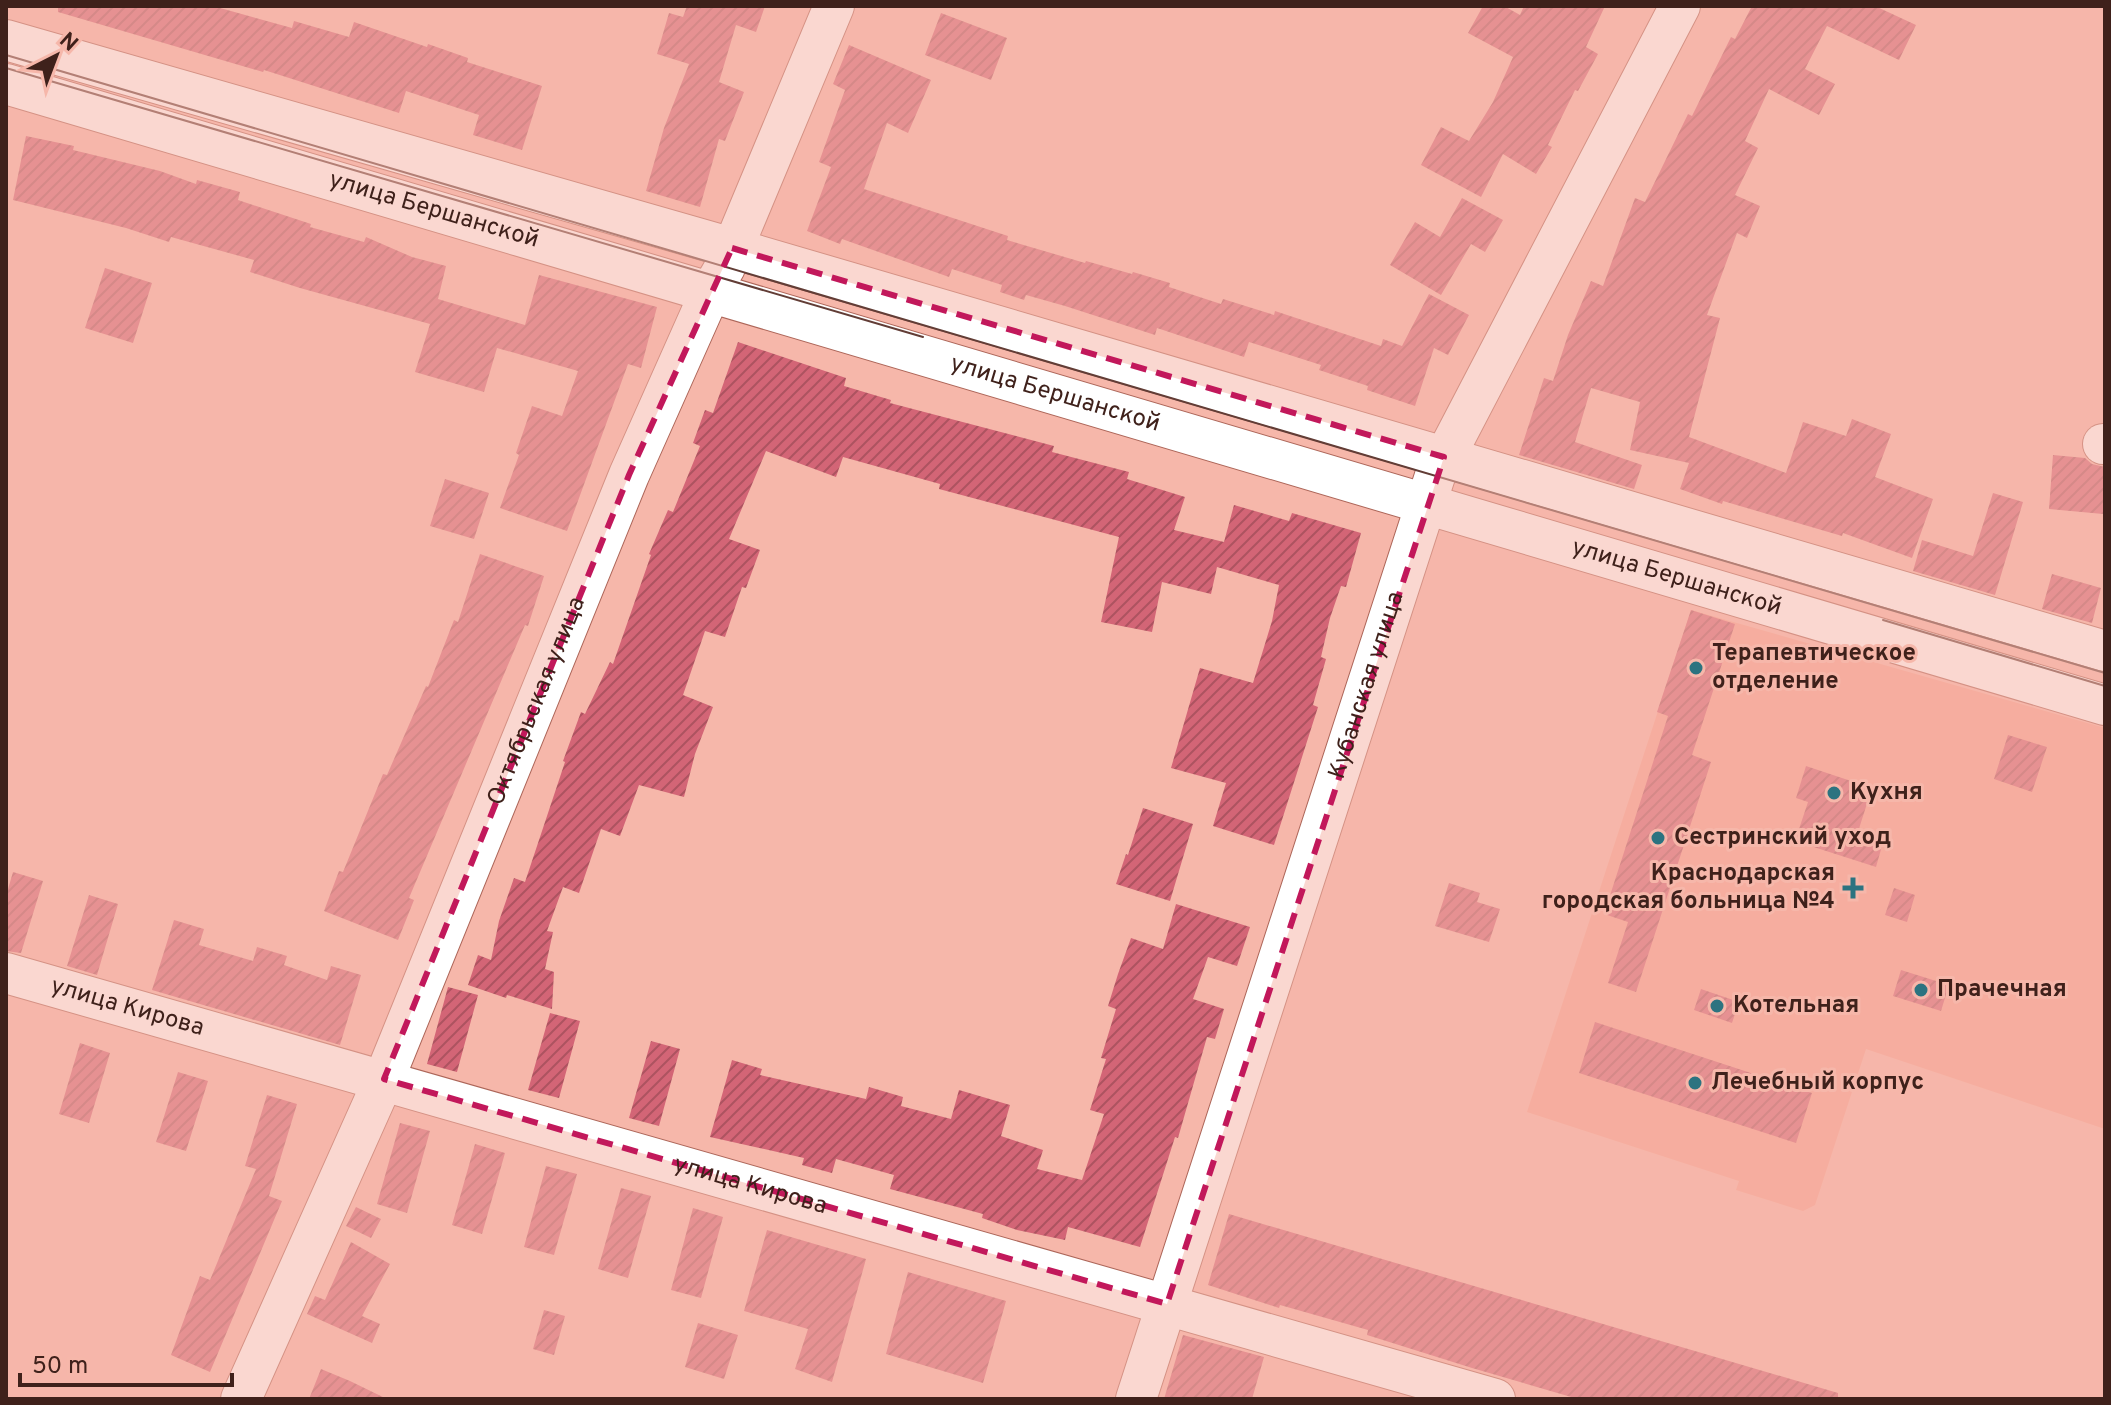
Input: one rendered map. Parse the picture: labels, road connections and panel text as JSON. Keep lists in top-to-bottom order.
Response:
{
  "streets": {
    "street": [
      "улица Бершанской",
      "Кубанская улица",
      "Октябрьская улица",
      "улица Кирова"
    ]
  },
  "crossings": [
    ["улица Бершанской", "Кубанская улица"],
    ["улица Бершанской", "Октябрьская улица"],
    ["Кубанская улица", "улица Кирова"],
    ["Октябрьская улица", "улица Кирова"]
  ],
  "places": {
    "other": [
      "Терапевтическое отделение",
      "Кухня",
      "Сестринский уход",
      "Прачечная",
      "Котельная",
      "Лечебный корпус"
    ],
    "health": ["Краснодарская городская больница №4"]
  },
  "scale_bar": "50 m",
  "north": "top right"
}
